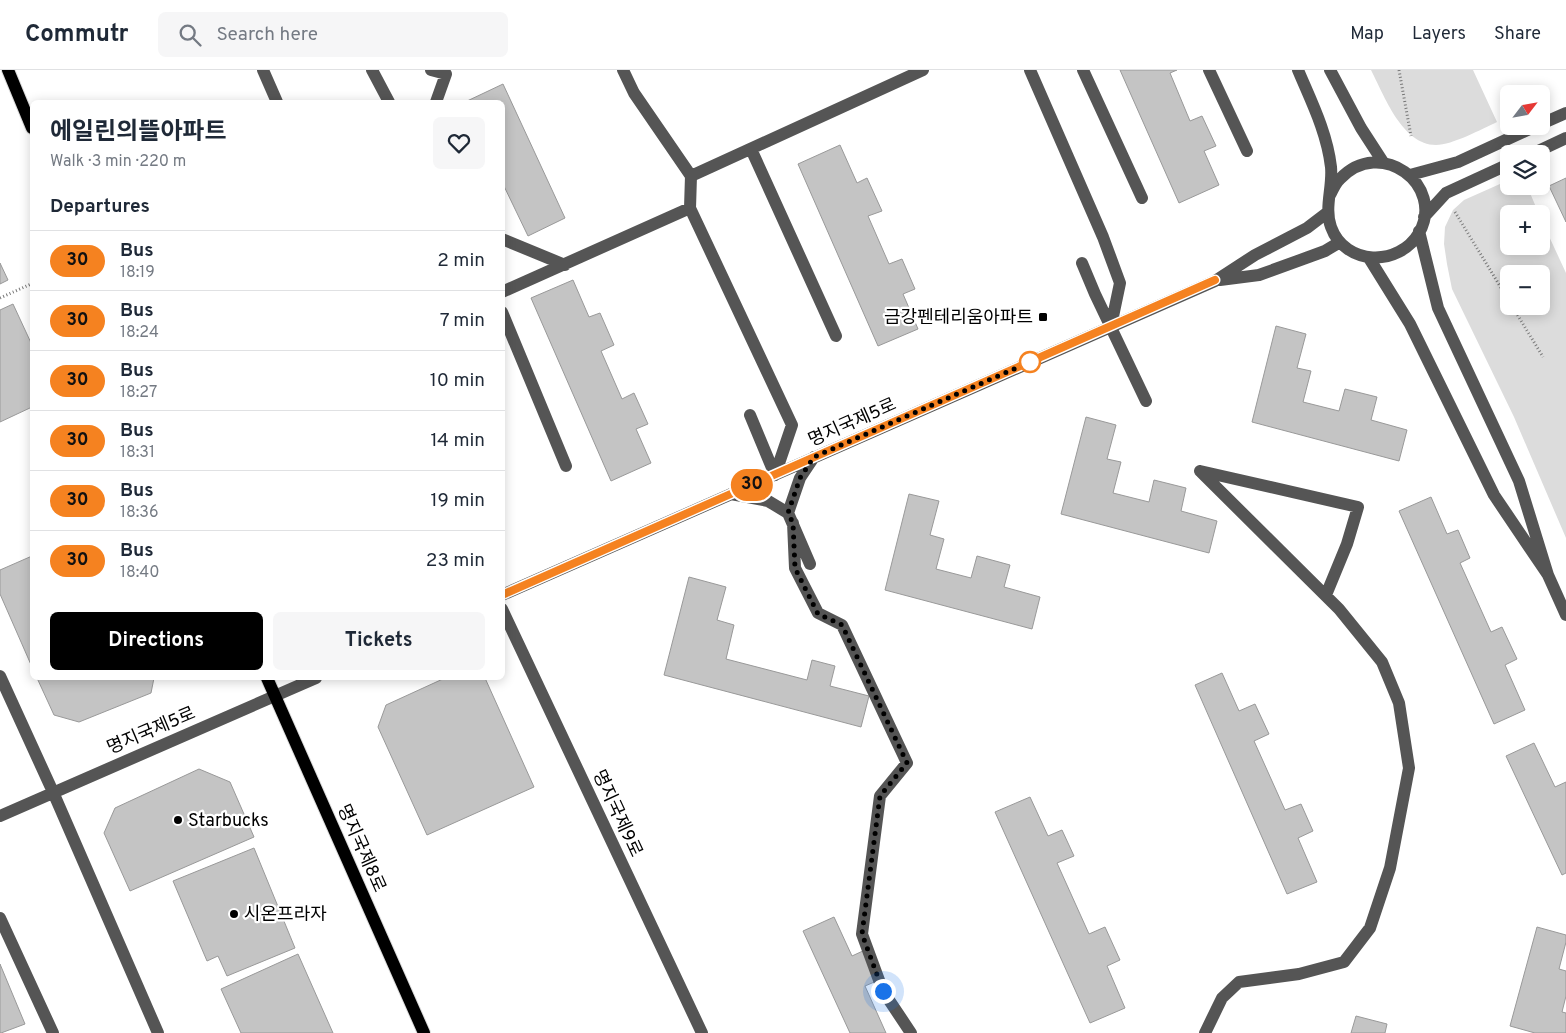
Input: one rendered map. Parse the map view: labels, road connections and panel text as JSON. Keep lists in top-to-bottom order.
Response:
{
  "streets": {
    "main road": ["명지국제8로"],
    "street": ["명지국제5로", "명지국제9로"]
  },
  "crossings": [
    ["명지국제5로", "명지국제8로"]
  ],
  "places": {
    "transit": ["금강펜테리움아파트"],
    "other": ["Starbucks", "시온프라자"]
  },
  "lines": ["bus line 30"],
  "north": "top right",
  "page": {
    "header": "Commutr",
    "search": "Search here",
    "nav": ["Map", "Layers", "Share"],
    "on_map": "30",
    "map_buttons": ["+", "−"],
    "heading": [
      ["에일린의뜰아파트", "Walk · 3 min · 220 m"],
      "Departures"
    ],
    "list": [
      {
        "mark": "30",
        "name": "Bus",
        "note": "18:19",
        "value": "2 min"
      },
      {
        "mark": "30",
        "name": "Bus",
        "note": "18:24",
        "value": "7 min"
      },
      {
        "mark": "30",
        "name": "Bus",
        "note": "18:27",
        "value": "10 min"
      },
      {
        "mark": "30",
        "name": "Bus",
        "note": "18:31",
        "value": "14 min"
      },
      {
        "mark": "30",
        "name": "Bus",
        "note": "18:36",
        "value": "19 min"
      },
      {
        "mark": "30",
        "name": "Bus",
        "note": "18:40",
        "value": "23 min"
      }
    ],
    "buttons": ["Directions", "Tickets"]
  }
}
